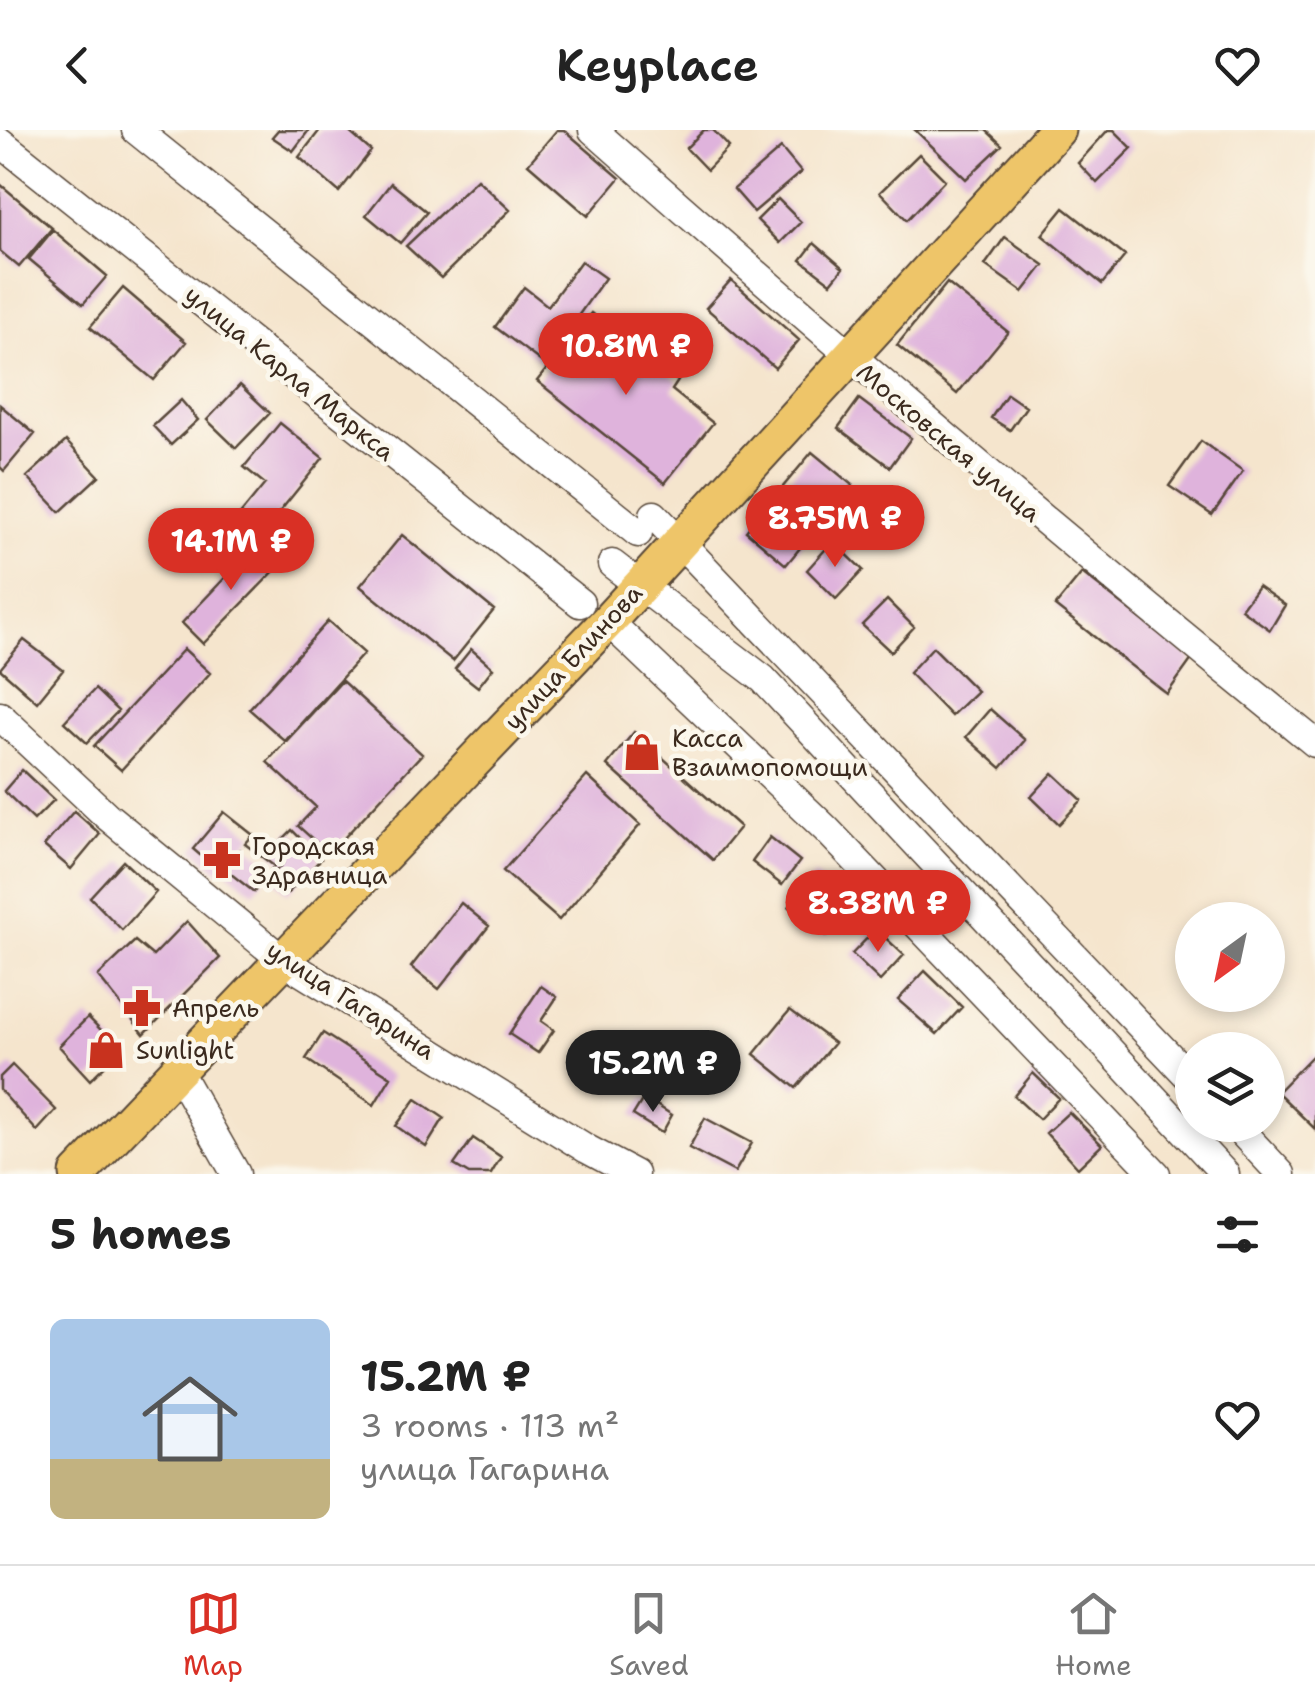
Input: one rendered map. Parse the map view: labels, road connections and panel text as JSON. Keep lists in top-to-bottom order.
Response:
{
  "streets": {
    "main road": ["улица Блинова"],
    "street": ["улица Карла Маркса", "Московская улица", "улица Гагарина"]
  },
  "crossings": [
    ["улица Карла Маркса", "улица Блинова"],
    ["Московская улица", "улица Блинова"],
    ["улица Блинова", "улица Гагарина"]
  ],
  "places": {
    "shop": ["Касса Взаимопомощи", "Sunlight"],
    "pharmacy": ["Городская Здравница", "Апрель"]
  },
  "north": "bottom left",
  "page": {
    "header": "Keyplace",
    "price": [
      "10.8M ₽",
      "8.75M ₽",
      "14.1M ₽",
      "8.38M ₽",
      "15.2M ₽"
    ],
    "heading": "5 homes",
    "list": [
      {
        "name": "15.2M ₽",
        "note": "3 rooms · 113 m² · улица Гагарина"
      }
    ],
    "tabs": ["Map", "Saved", "Home"]
  }
}
